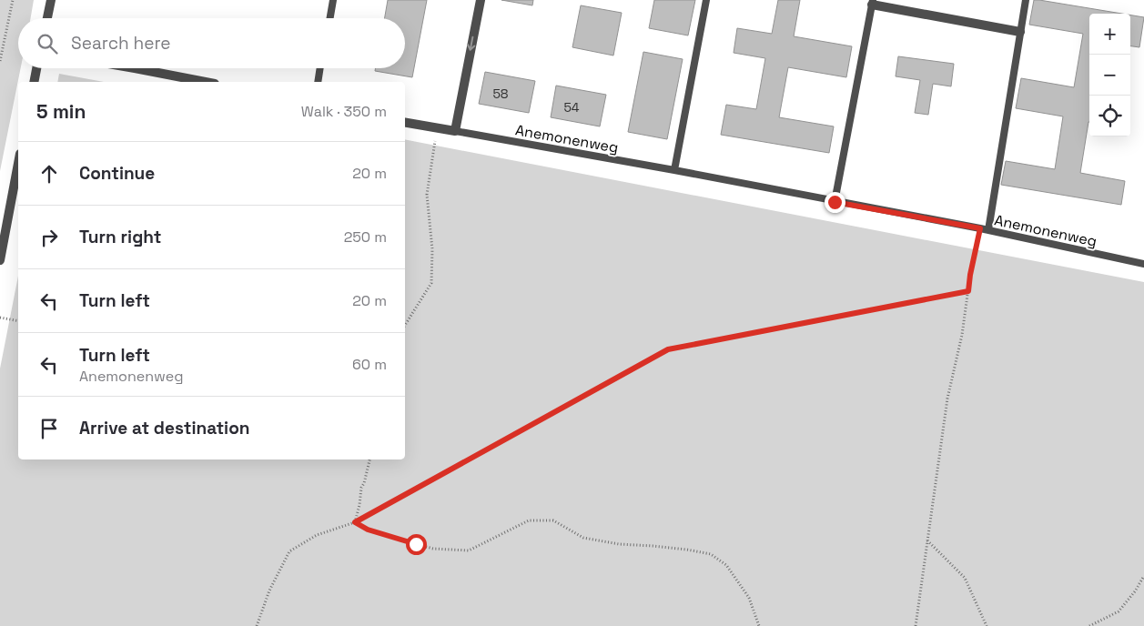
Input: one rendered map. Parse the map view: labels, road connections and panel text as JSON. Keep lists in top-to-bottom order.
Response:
{
  "streets": {
    "lane": ["Anemonenweg"]
  },
  "house_numbers": ["58", "54"],
  "page": {
    "map_buttons": ["+", "−"],
    "search": "Search here",
    "heading": ["5 min", "Walk · 350 m"],
    "list": [
      ["Continue", "20 m"],
      ["Turn right", "250 m"],
      ["Turn left", "20 m"],
      ["Turn left", "Anemonenweg", "60 m"],
      "Arrive at destination"
    ]
  }
}
